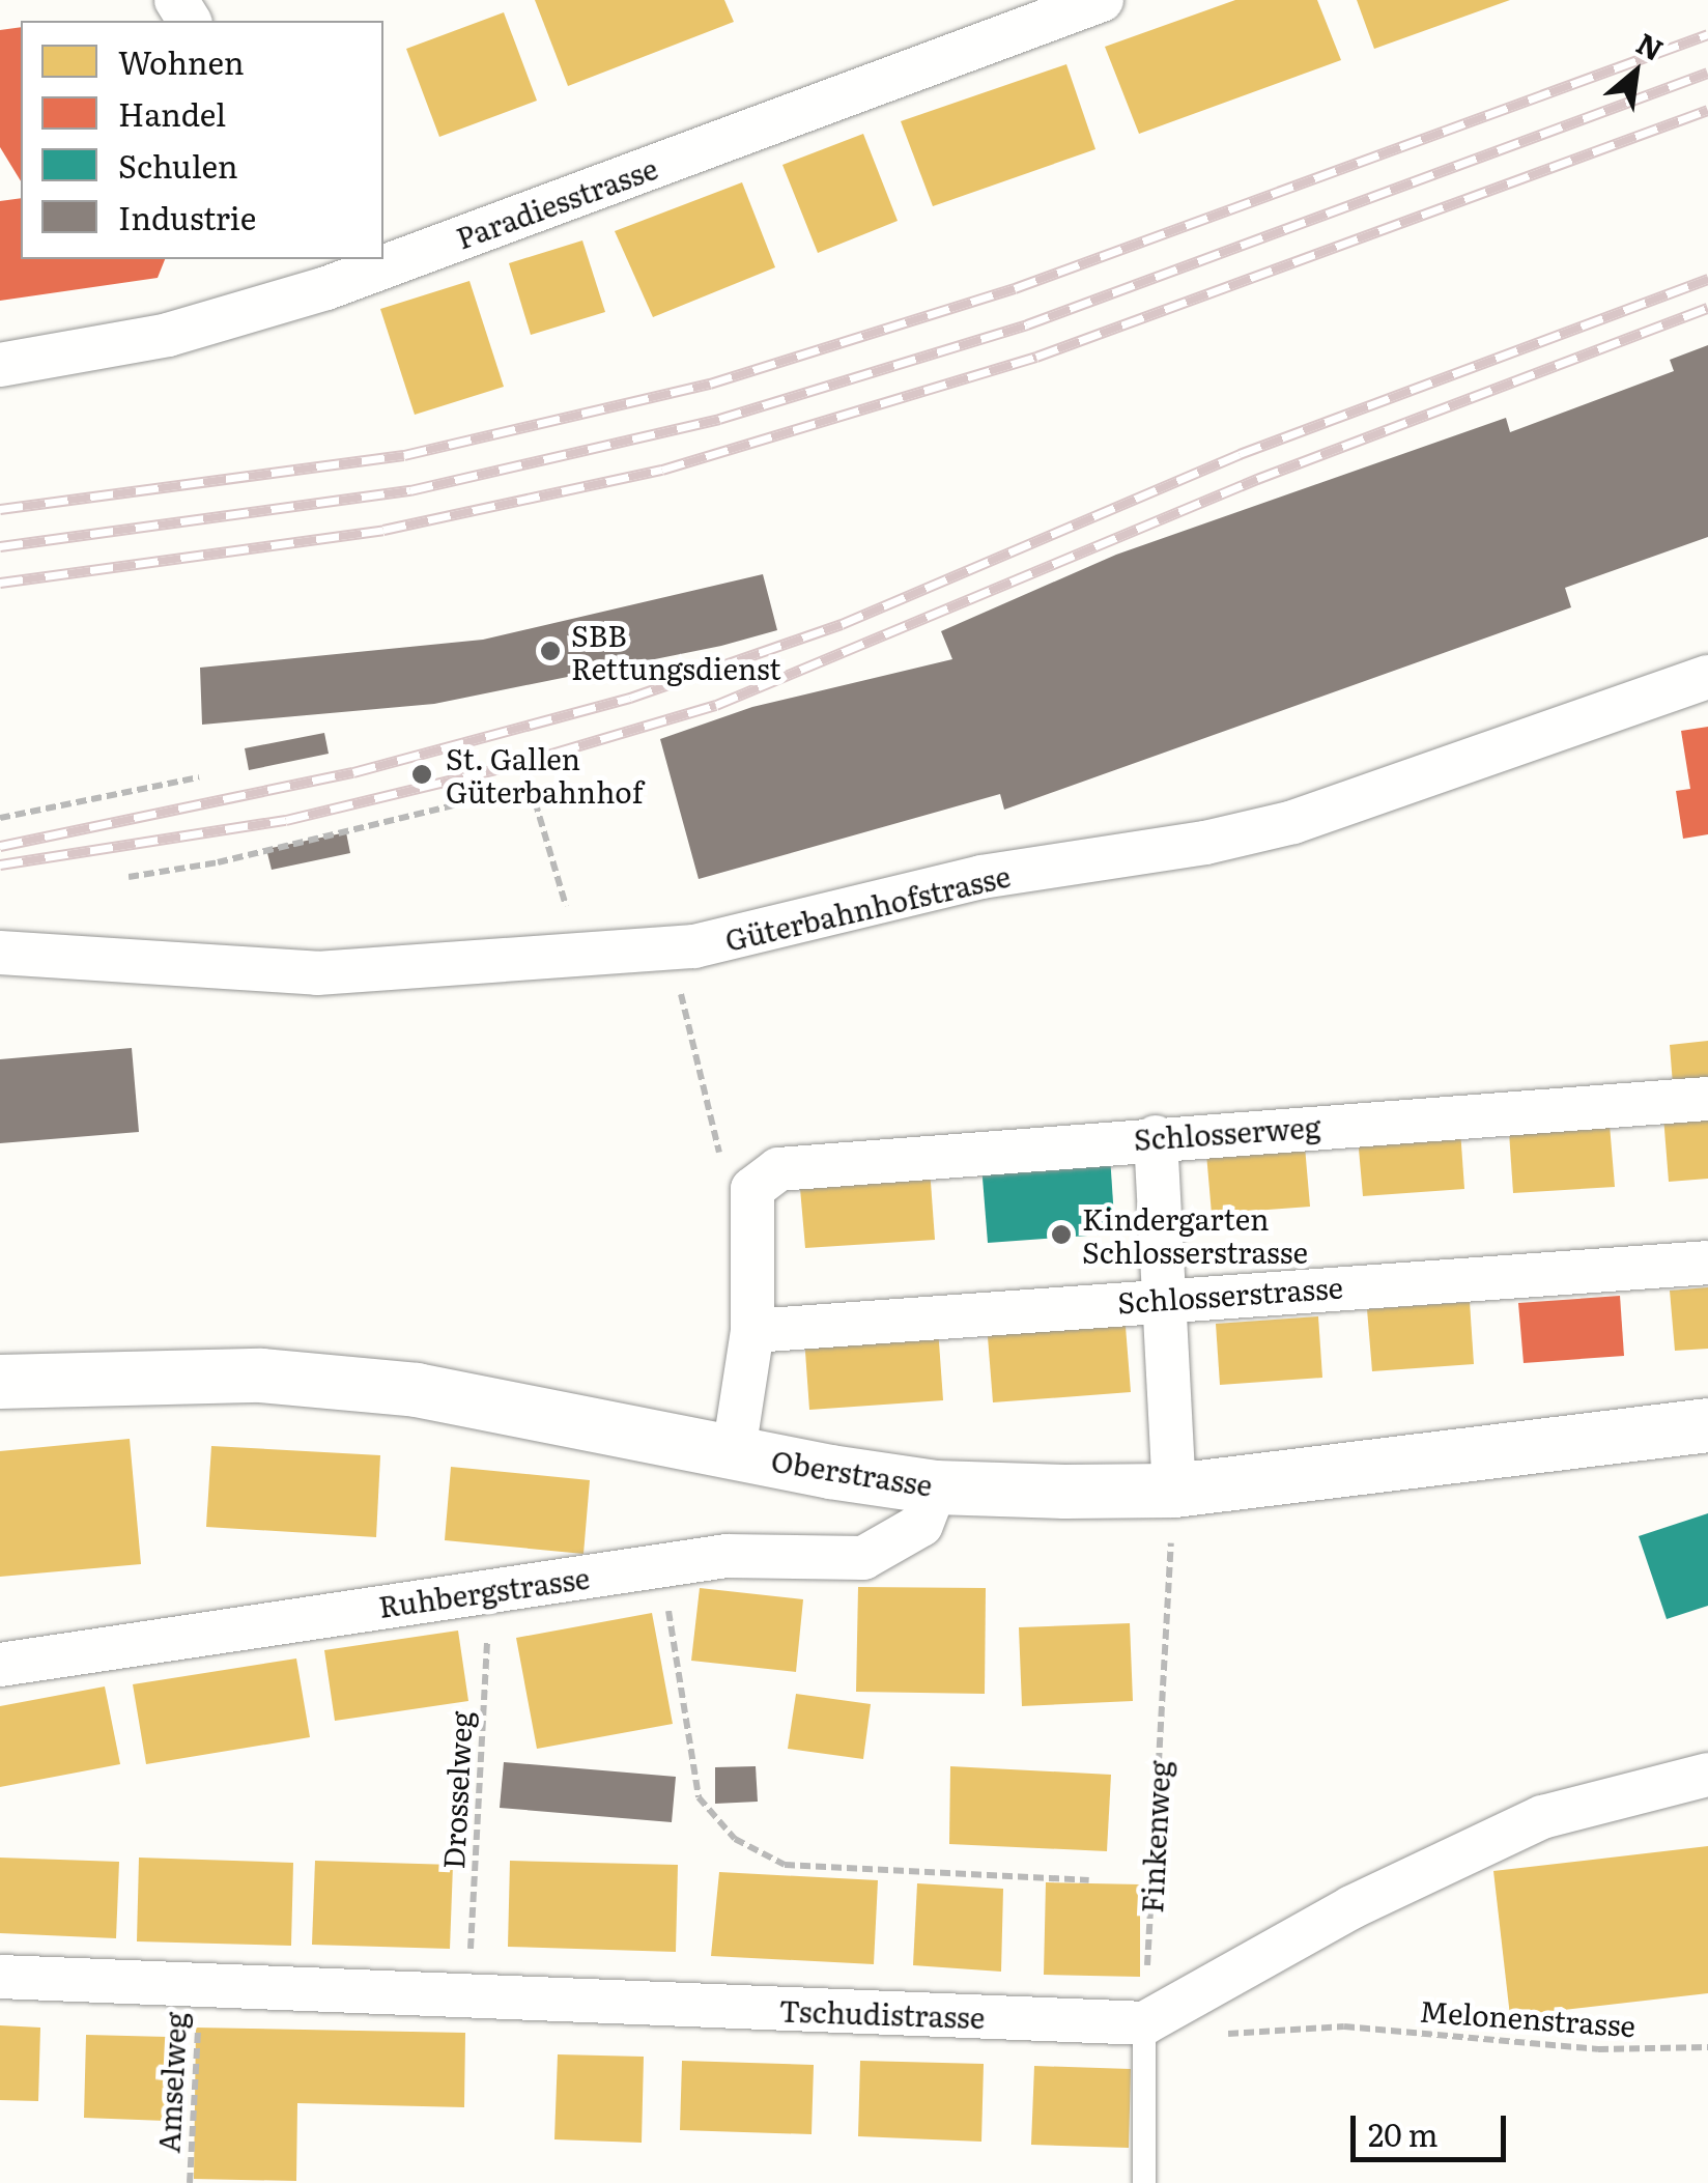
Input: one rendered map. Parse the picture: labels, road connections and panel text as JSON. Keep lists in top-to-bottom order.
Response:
{
  "streets": {
    "street": [
      "Paradiesstrasse",
      "Güterbahnhofstrasse",
      "Schlosserweg",
      "Schlosserstrasse",
      "Oberstrasse",
      "Ruhbergstrasse",
      "Tschudistrasse"
    ],
    "path": [
      "Drosselweg",
      "Finkenweg",
      "Melonenstrasse",
      "Amselweg"
    ]
  },
  "crossings": [
    ["Oberstrasse", "Ruhbergstrasse"],
    ["Oberstrasse", "Finkenweg"],
    ["Finkenweg", "Tschudistrasse"],
    ["Tschudistrasse", "Amselweg"]
  ],
  "places": ["SBB Rettungsdienst", "St. Gallen Güterbahnhof", "Kindergarten Schlosserstrasse"],
  "legend": [
    "Wohnen",
    "Handel",
    "Schulen",
    "Industrie"
  ],
  "scale_bar": "20 m",
  "north": "top right"
}
